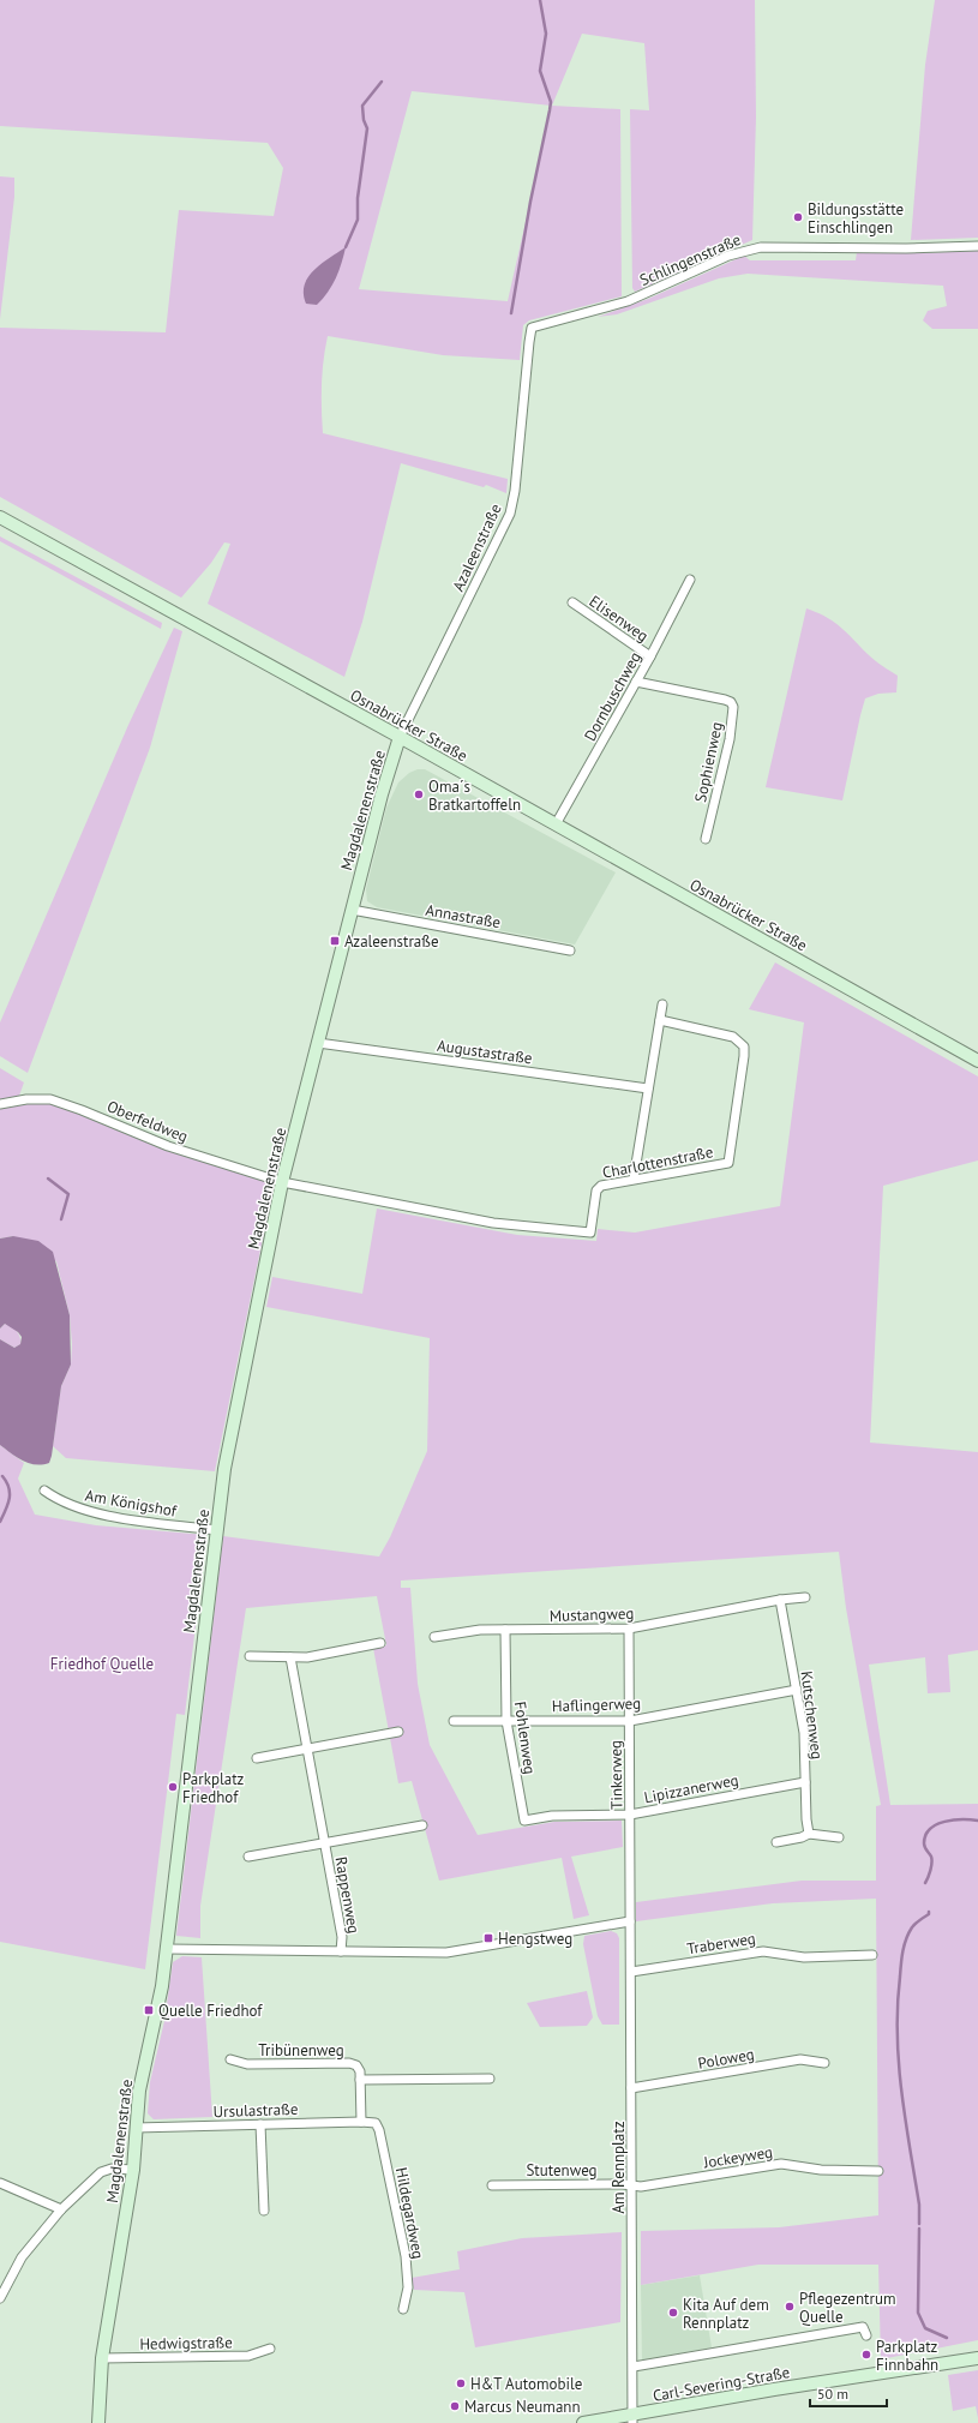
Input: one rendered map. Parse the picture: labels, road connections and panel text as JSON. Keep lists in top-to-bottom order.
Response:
{
  "streets": {
    "street": [
      "Schlingenstraße",
      "Azaleenstraße",
      "Elisenweg",
      "Dornbuschweg",
      "Osnabrücker Straße",
      "Sophienweg",
      "Magdalenenstraße",
      "Annastraße",
      "Augustastraße",
      "Oberfeldweg",
      "Charlottenstraße",
      "Am Königshof",
      "Mustangweg",
      "Haflingerweg",
      "Kutschenweg",
      "Fohlenweg",
      "Tinkerweg",
      "Lipizzanerweg",
      "Rappenweg",
      "Traberweg",
      "Tribünenweg",
      "Poloweg",
      "Ursulastraße",
      "Jockeyweg",
      "Am Rennplatz",
      "Stutenweg",
      "Hildegardweg",
      "Hedwigstraße",
      "Carl-Severing-Straße"
    ]
  },
  "crossings": [
    ["Schlingenstraße", "Azaleenstraße"],
    ["Azaleenstraße", "Osnabrücker Straße"],
    ["Azaleenstraße", "Magdalenenstraße"],
    ["Elisenweg", "Dornbuschweg"],
    ["Dornbuschweg", "Osnabrücker Straße"],
    ["Dornbuschweg", "Sophienweg"],
    ["Osnabrücker Straße", "Magdalenenstraße"],
    ["Magdalenenstraße", "Annastraße"],
    ["Magdalenenstraße", "Augustastraße"],
    ["Magdalenenstraße", "Oberfeldweg"],
    ["Magdalenenstraße", "Charlottenstraße"],
    ["Magdalenenstraße", "Am Königshof"],
    ["Magdalenenstraße", "Ursulastraße"],
    ["Magdalenenstraße", "Hedwigstraße"],
    ["Oberfeldweg", "Charlottenstraße"],
    ["Mustangweg", "Kutschenweg"],
    ["Mustangweg", "Fohlenweg"],
    ["Mustangweg", "Tinkerweg"],
    ["Haflingerweg", "Kutschenweg"],
    ["Haflingerweg", "Fohlenweg"],
    ["Haflingerweg", "Tinkerweg"],
    ["Kutschenweg", "Lipizzanerweg"],
    ["Fohlenweg", "Lipizzanerweg"],
    ["Tinkerweg", "Lipizzanerweg"],
    ["Tinkerweg", "Am Rennplatz"],
    ["Traberweg", "Am Rennplatz"],
    ["Poloweg", "Am Rennplatz"],
    ["Ursulastraße", "Hildegardweg"],
    ["Jockeyweg", "Am Rennplatz"],
    ["Jockeyweg", "Stutenweg"],
    ["Am Rennplatz", "Stutenweg"],
    ["Am Rennplatz", "Carl-Severing-Straße"]
  ],
  "parks": ["Friedhof Quelle"],
  "places": {
    "other": [
      "Bildungsstätte Einschlingen",
      "Oma´s Bratkartoffeln",
      "Parkplatz Friedhof",
      "Pflegezentrum Quelle",
      "Kita Auf dem Rennplatz",
      "Parkplatz Finnbahn",
      "H&T Automobile",
      "Marcus Neumann"
    ],
    "transit": ["Azaleenstraße", "Hengstweg", "Quelle Friedhof"]
  },
  "scale_bar": "50 m"
}
